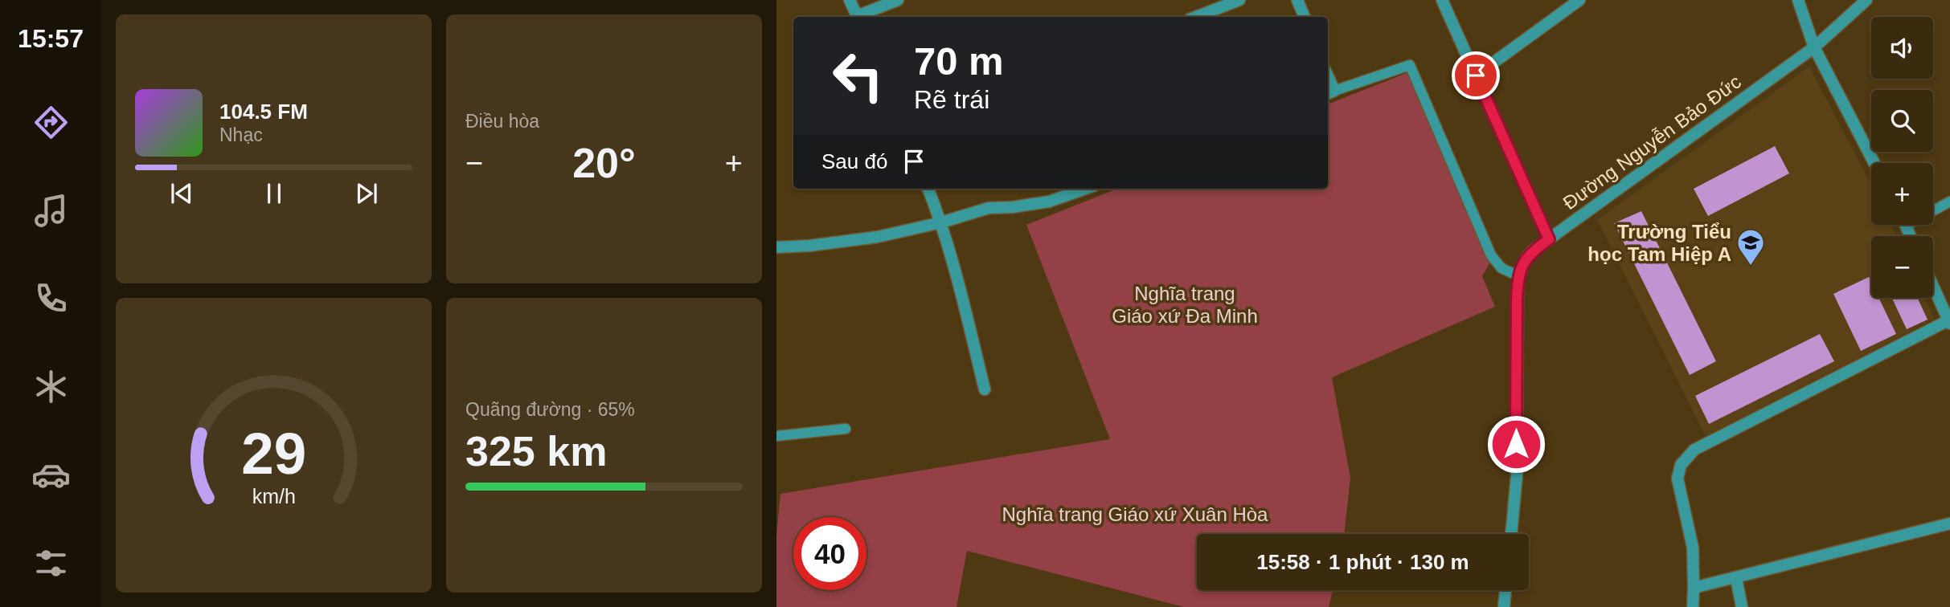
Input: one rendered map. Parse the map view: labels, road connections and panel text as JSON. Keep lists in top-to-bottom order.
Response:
{
  "streets": {
    "street": ["Đường Nguyễn Bảo Đức"]
  },
  "parks": ["Nghĩa trang Giáo xứ Đa Minh", "Nghĩa trang Giáo xứ Xuân Hòa"],
  "places": {
    "school or university": ["Trường Tiểu học Tam Hiệp A"]
  },
  "page": {
    "tabs": "15:57",
    "tile": [
      "Điều hòa",
      ["Quãng đường · 65%", "325 km"]
    ],
    "map_buttons": ["+", "−"],
    "turn": ["70 m", "Rẽ trái"],
    "song": ["104.5 FM", "Nhạc"],
    "then": "Sau đó",
    "heat": ["−", "20°", "+"],
    "limit": "40",
    "trip": "15:58 · 1 phút · 130 m",
    "gauge": ["29", "km/h"]
  }
}
